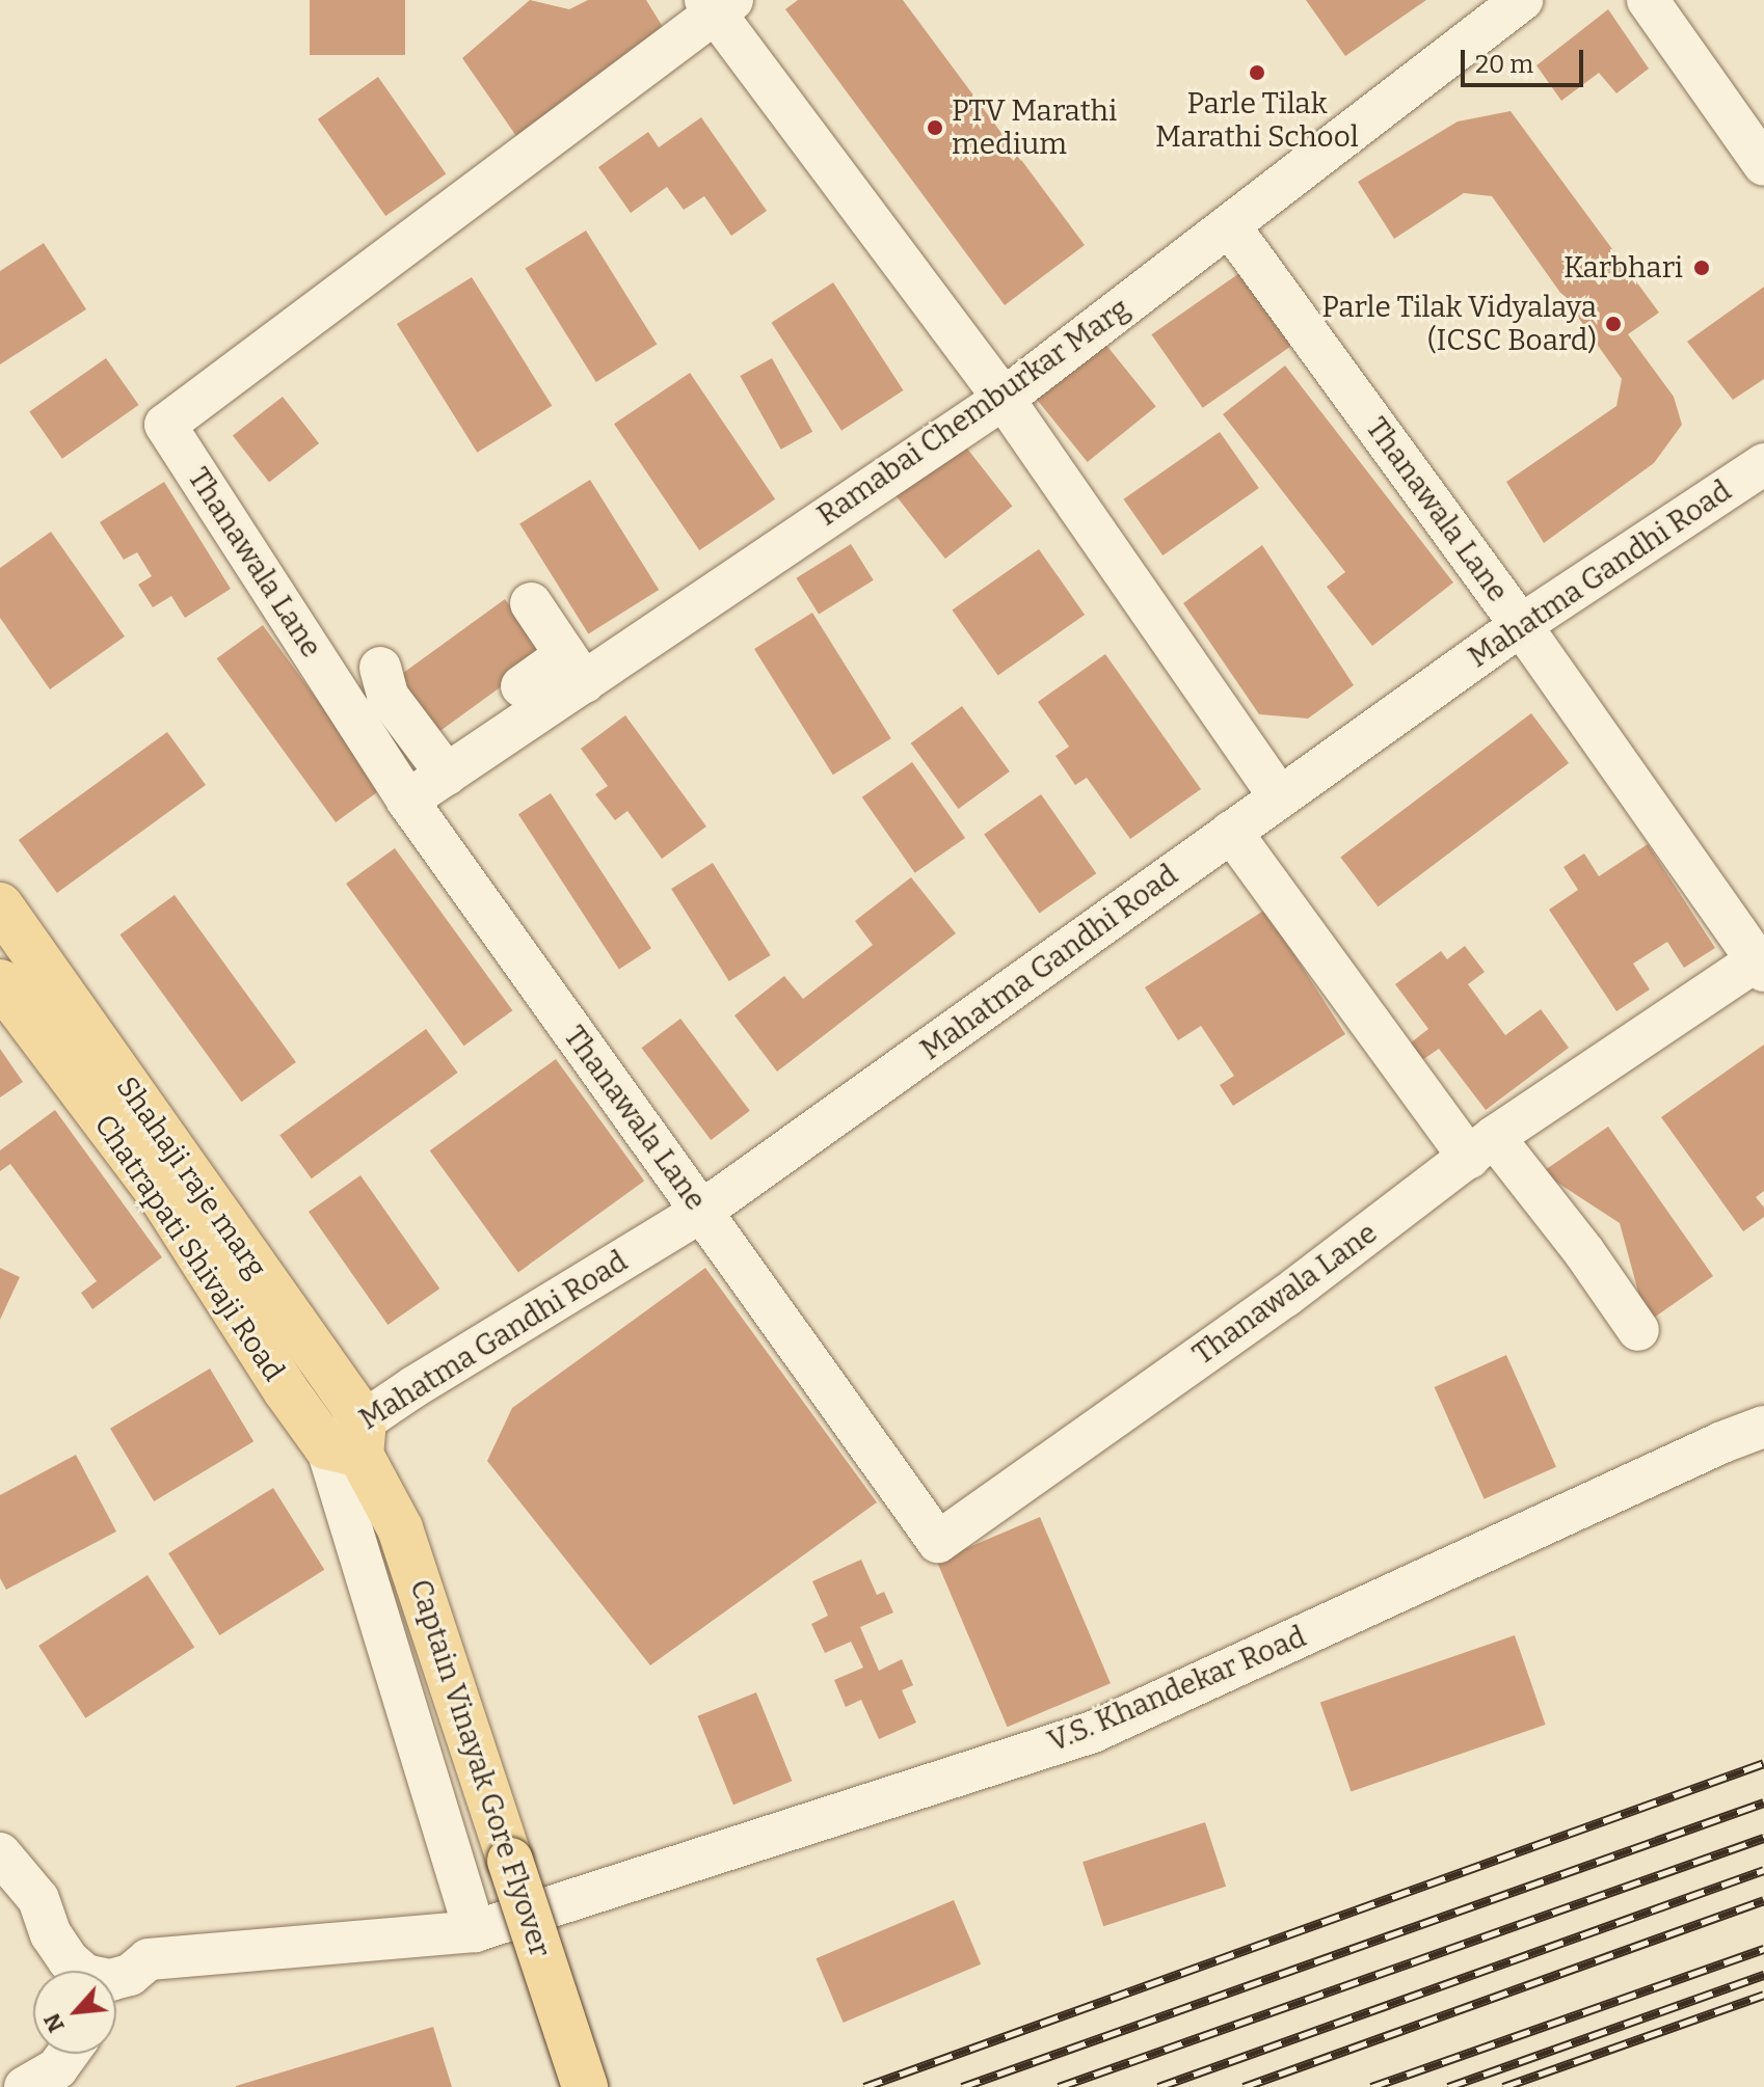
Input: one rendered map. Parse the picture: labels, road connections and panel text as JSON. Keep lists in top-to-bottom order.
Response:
{
  "streets": {
    "main road": ["Shahaji raje marg", "Chatrapati Shivaji Road", "Captain Vinayak Gore Flyover"],
    "street": [
      "Ramabai Chemburkar Marg",
      "Thanawala Lane",
      "Mahatma Gandhi Road",
      "V.S. Khandekar Road"
    ]
  },
  "crossings": [
    ["Ramabai Chemburkar Marg", "Thanawala Lane"],
    ["Thanawala Lane", "Mahatma Gandhi Road"],
    ["Mahatma Gandhi Road", "Shahaji raje marg"],
    ["Mahatma Gandhi Road", "Chatrapati Shivaji Road"],
    ["Mahatma Gandhi Road", "Captain Vinayak Gore Flyover"],
    ["Shahaji raje marg", "Chatrapati Shivaji Road"],
    ["Shahaji raje marg", "Captain Vinayak Gore Flyover"],
    ["Chatrapati Shivaji Road", "Captain Vinayak Gore Flyover"]
  ],
  "places": [
    "Parle Tilak Marathi School",
    "PTV Marathi medium",
    "Karbhari",
    "Parle Tilak Vidyalaya (ICSC Board)"
  ],
  "scale_bar": "20 m",
  "north": "bottom left"
}
